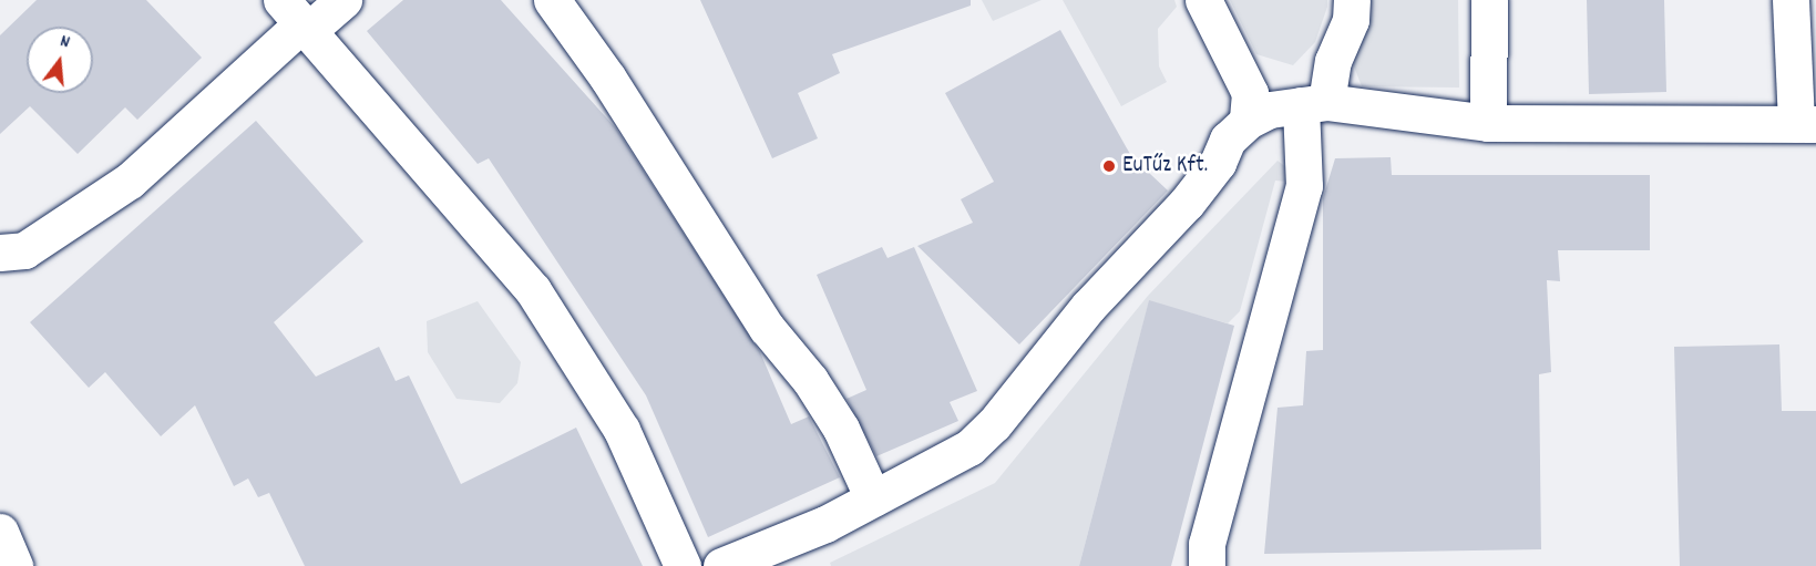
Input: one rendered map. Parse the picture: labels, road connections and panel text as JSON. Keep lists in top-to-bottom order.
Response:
{
  "places": ["EuTűz Kft."],
  "north": "top"
}
